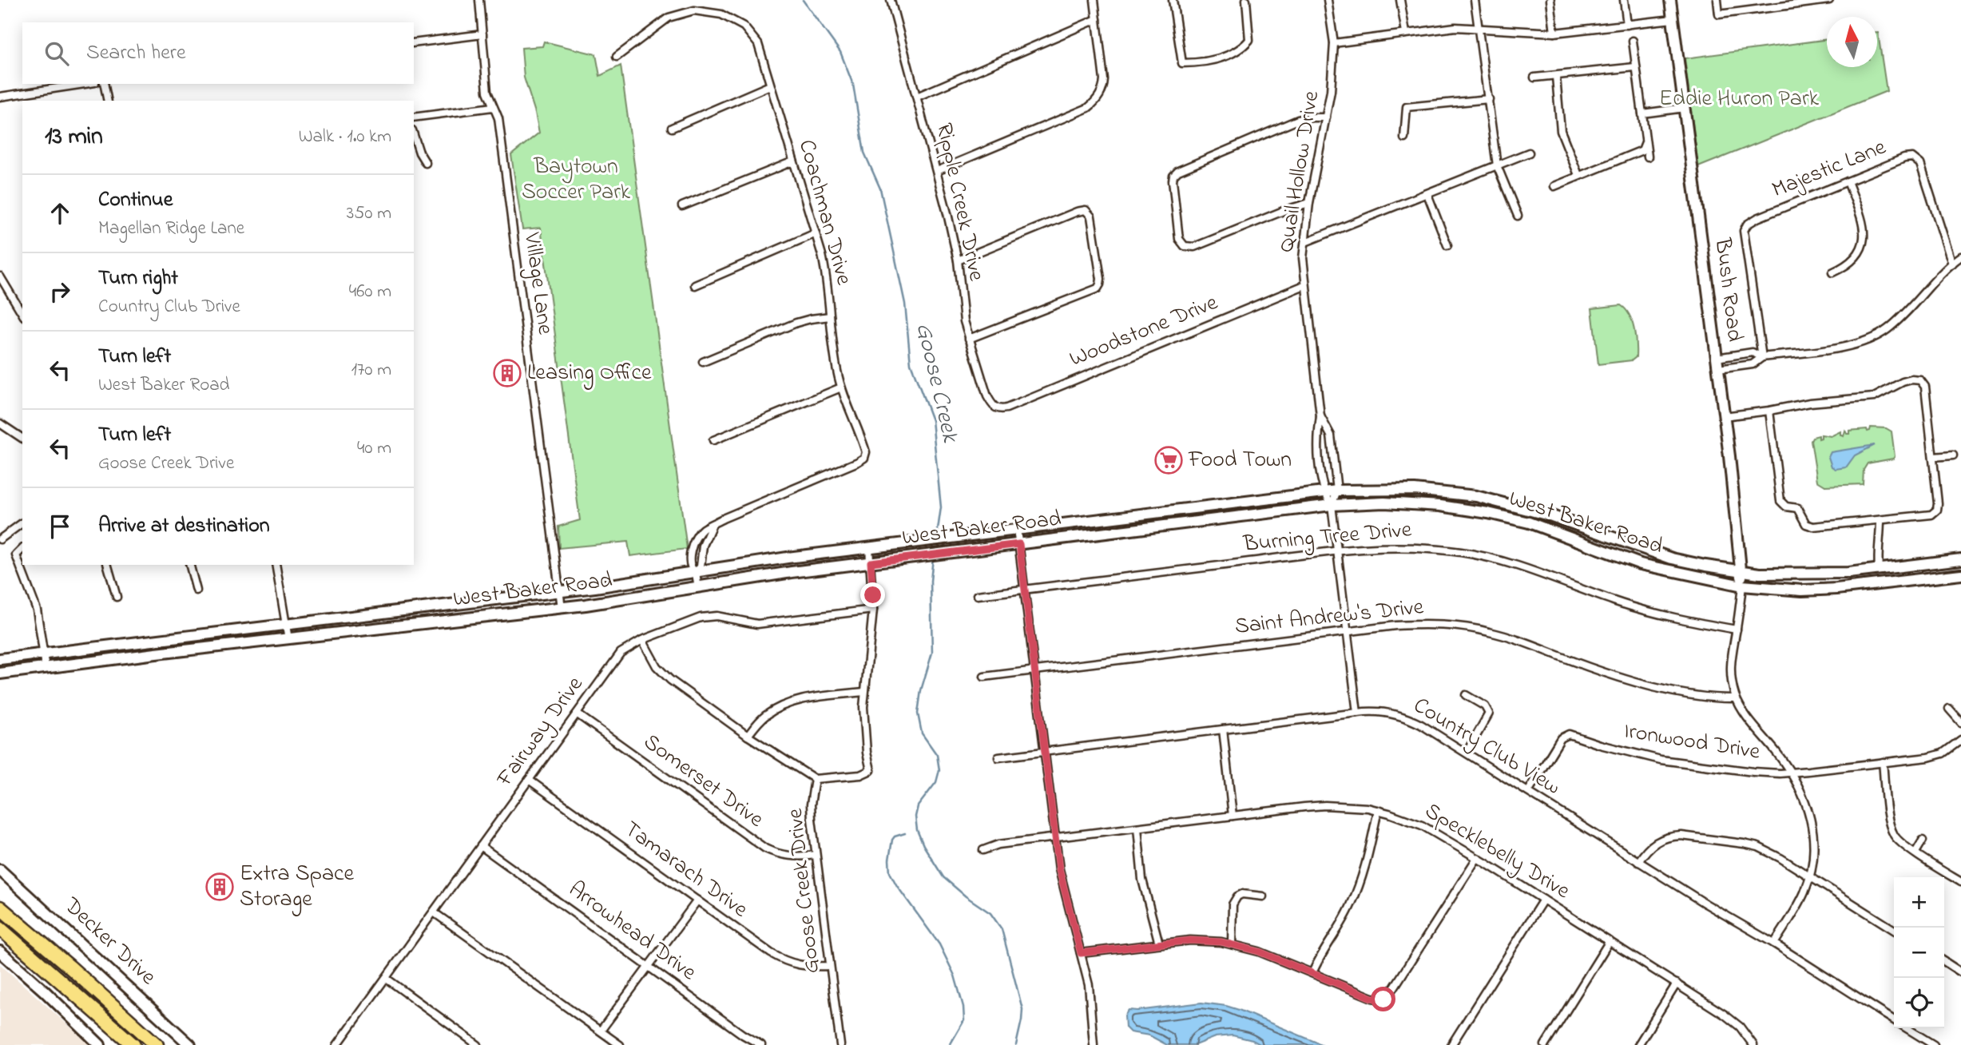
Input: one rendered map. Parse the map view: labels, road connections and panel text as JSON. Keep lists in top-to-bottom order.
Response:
{
  "streets": {
    "highway": ["Decker Drive"],
    "main road": ["Bush Road", "West Baker Road"],
    "street": [
      "Majestic Lane",
      "Quail Hollow Drive",
      "Ripple Creek Drive",
      "Coachman Drive",
      "Village Lane",
      "Woodstone Drive",
      "Burning Tree Drive",
      "Saint Andrew's Drive",
      "Fairway Drive",
      "Ironwood Drive",
      "Country Club View",
      "Somerset Drive",
      "Specklebelly Drive",
      "Tamarach Drive",
      "Goose Creek Drive",
      "Arrowhead Drive"
    ]
  },
  "crossings": [
    ["Quail Hollow Drive", "Woodstone Drive"],
    ["Quail Hollow Drive", "West Baker Road"],
    ["Ripple Creek Drive", "Woodstone Drive"],
    ["Coachman Drive", "West Baker Road"],
    ["Village Lane", "West Baker Road"],
    ["Bush Road", "West Baker Road"],
    ["West Baker Road", "Goose Creek Drive"],
    ["Fairway Drive", "Somerset Drive"],
    ["Fairway Drive", "Tamarach Drive"],
    ["Fairway Drive", "Goose Creek Drive"],
    ["Fairway Drive", "Arrowhead Drive"],
    ["Ironwood Drive", "Country Club View"],
    ["Somerset Drive", "Goose Creek Drive"],
    ["Tamarach Drive", "Goose Creek Drive"]
  ],
  "water": ["Goose Creek"],
  "parks": ["Eddie Huron Park", "Baytown Soccer Park"],
  "places": {
    "building": ["Leasing Office", "Extra Space Storage"],
    "supermarket": ["Food Town"]
  },
  "north": "top",
  "page": {
    "search": "Search here",
    "heading": ["13 min", "Walk · 1.0 km"],
    "list": [
      ["Continue", "Magellan Ridge Lane", "350 m"],
      ["Turn right", "Country Club Drive", "460 m"],
      ["Turn left", "West Baker Road", "170 m"],
      ["Turn left", "Goose Creek Drive", "40 m"],
      "Arrive at destination"
    ],
    "map_buttons": ["+", "−"]
  }
}
